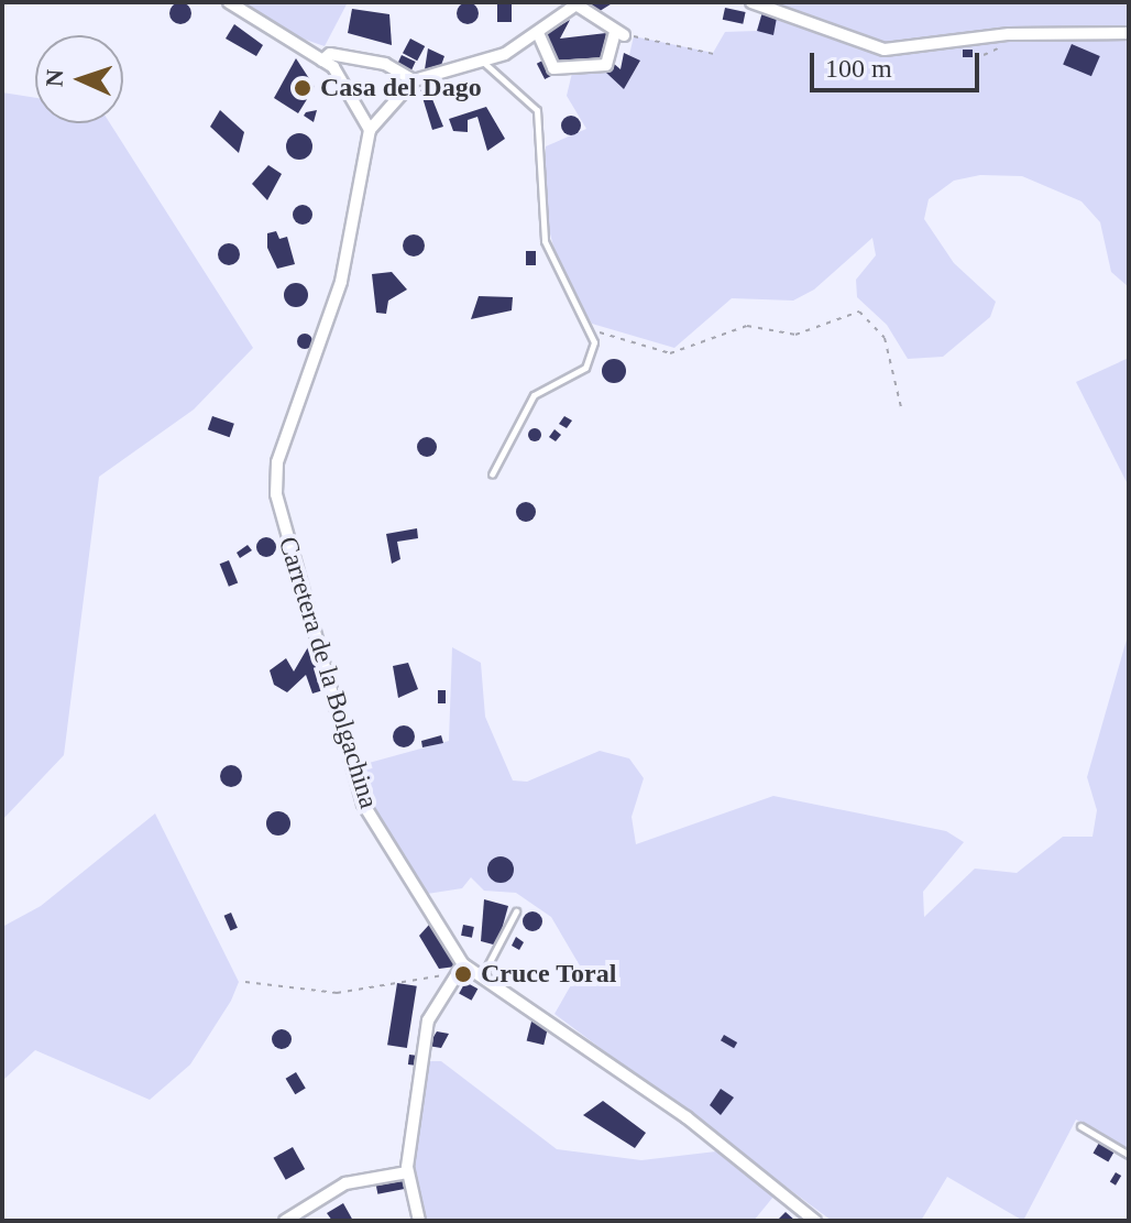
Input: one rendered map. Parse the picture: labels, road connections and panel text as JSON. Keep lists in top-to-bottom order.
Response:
{
  "streets": {
    "street": ["Carretera de la Bolgachina"]
  },
  "places": ["Casa del Dago", "Cruce Toral"],
  "scale_bar": "100 m",
  "north": "left"
}
